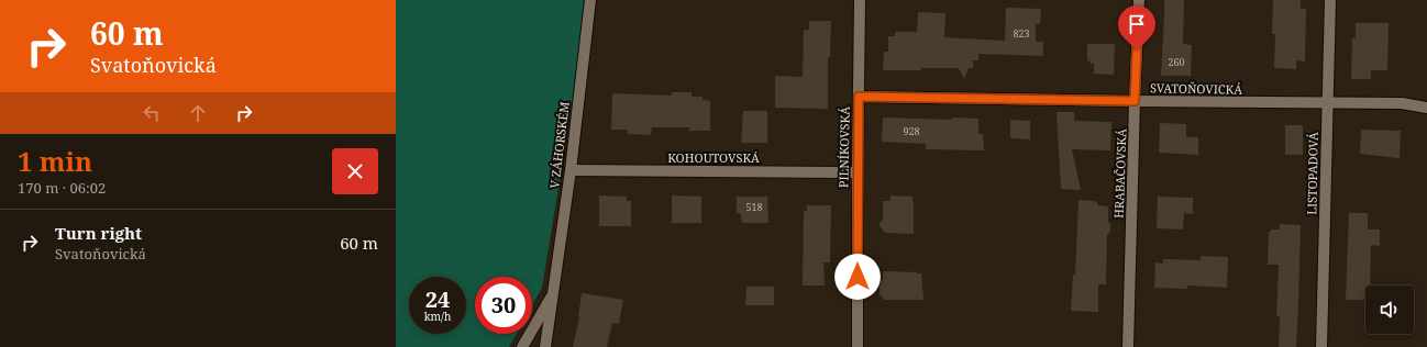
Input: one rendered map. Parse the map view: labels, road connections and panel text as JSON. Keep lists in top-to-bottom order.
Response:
{
  "streets": {
    "street": [
      "SVATOŇOVICKÁ",
      "V ZÁHORSKÉM",
      "PILNÍKOVSKÁ",
      "KOHOUTOVSKÁ",
      "HRABAČOVSKÁ",
      "LISTOPADOVÁ"
    ]
  },
  "crossings": [
    ["SVATOŇOVICKÁ", "PILNÍKOVSKÁ"],
    ["SVATOŇOVICKÁ", "HRABAČOVSKÁ"],
    ["SVATOŇOVICKÁ", "LISTOPADOVÁ"],
    ["V ZÁHORSKÉM", "KOHOUTOVSKÁ"],
    ["PILNÍKOVSKÁ", "KOHOUTOVSKÁ"]
  ],
  "house_numbers": [
    "823",
    "260",
    "928",
    "518"
  ],
  "page": {
    "turn": ["60 m", "Svatoňovická"],
    "heading": ["1 min", "170 m · 06:02"],
    "list": [
      {
        "name": "Turn right",
        "note": "Svatoňovická",
        "value": "60 m"
      }
    ],
    "speed": "24 km/h",
    "limit": "30"
  }
}
